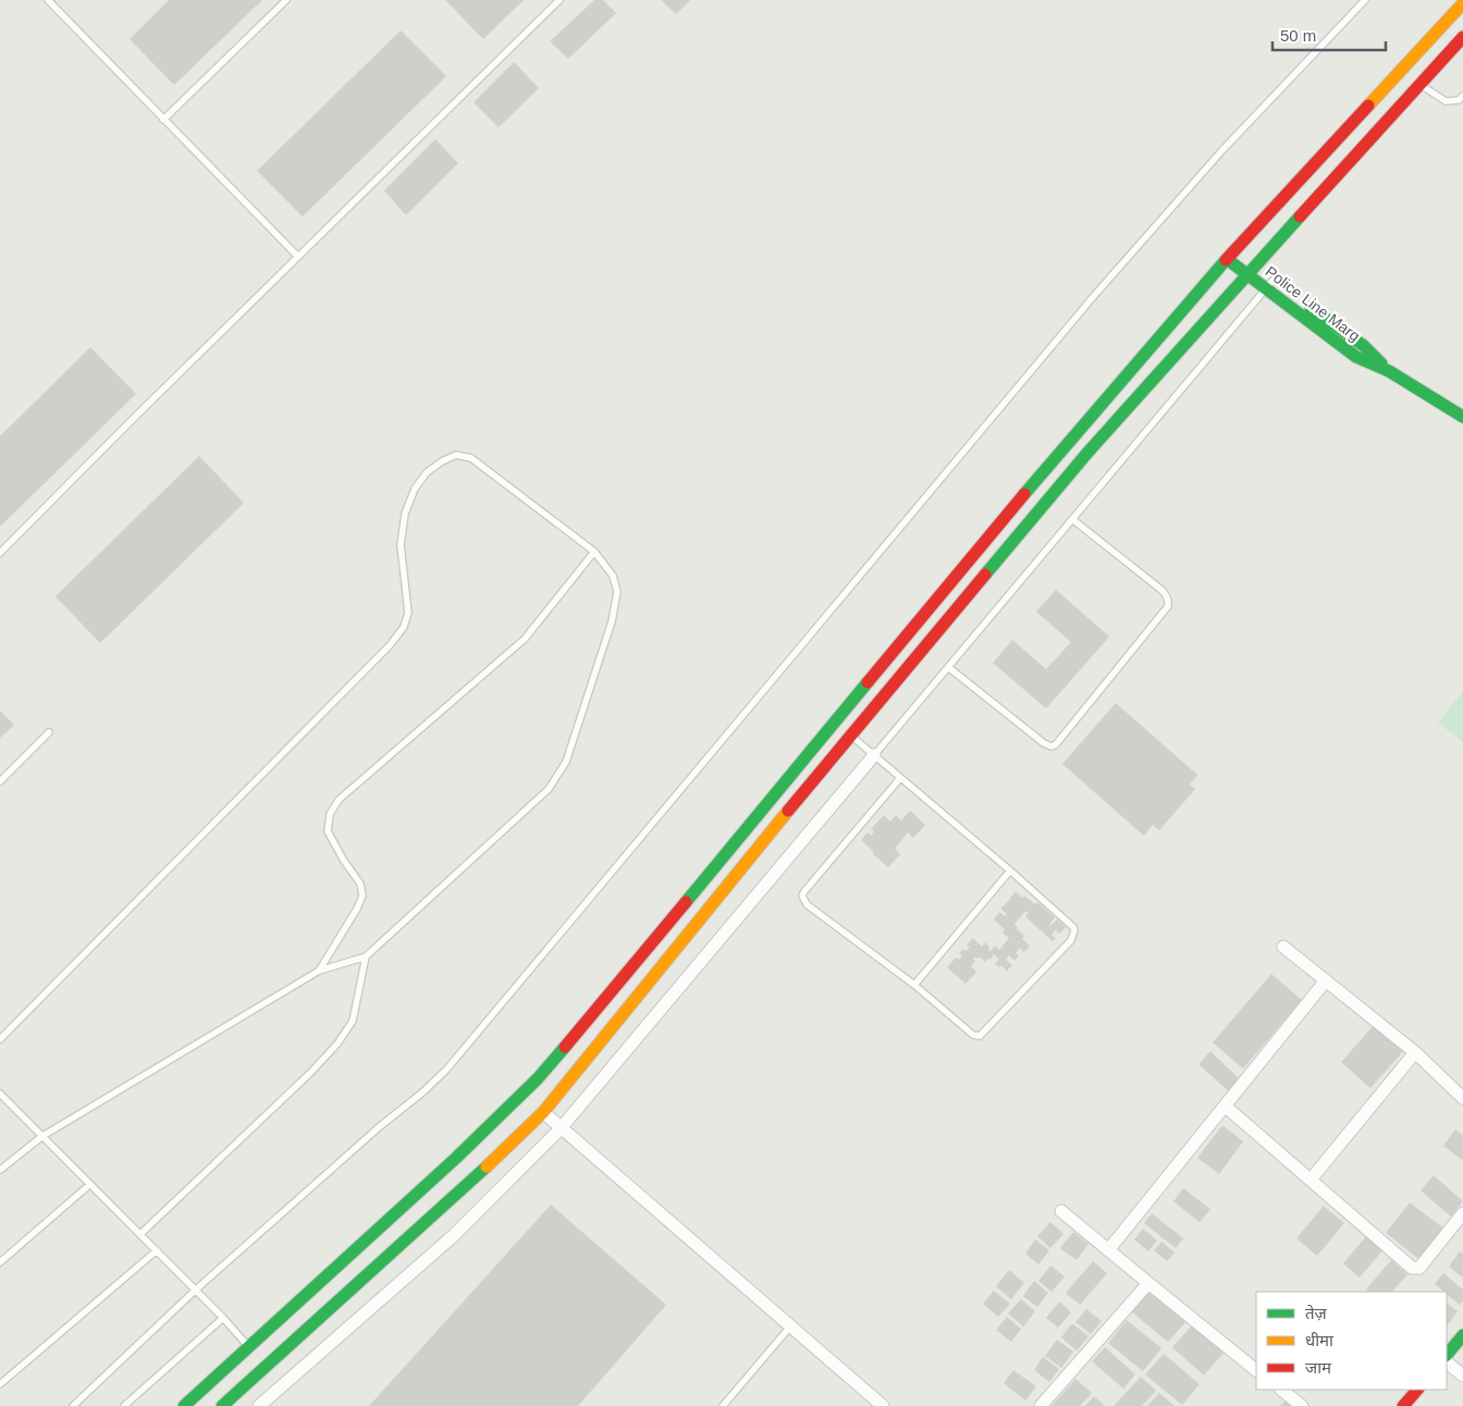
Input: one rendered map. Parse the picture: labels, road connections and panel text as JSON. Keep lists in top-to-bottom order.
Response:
{
  "streets": {
    "main road": ["Police Line Marg"]
  },
  "legend": ["तेज़", "धीमा", "जाम"],
  "scale_bar": "50 m"
}
